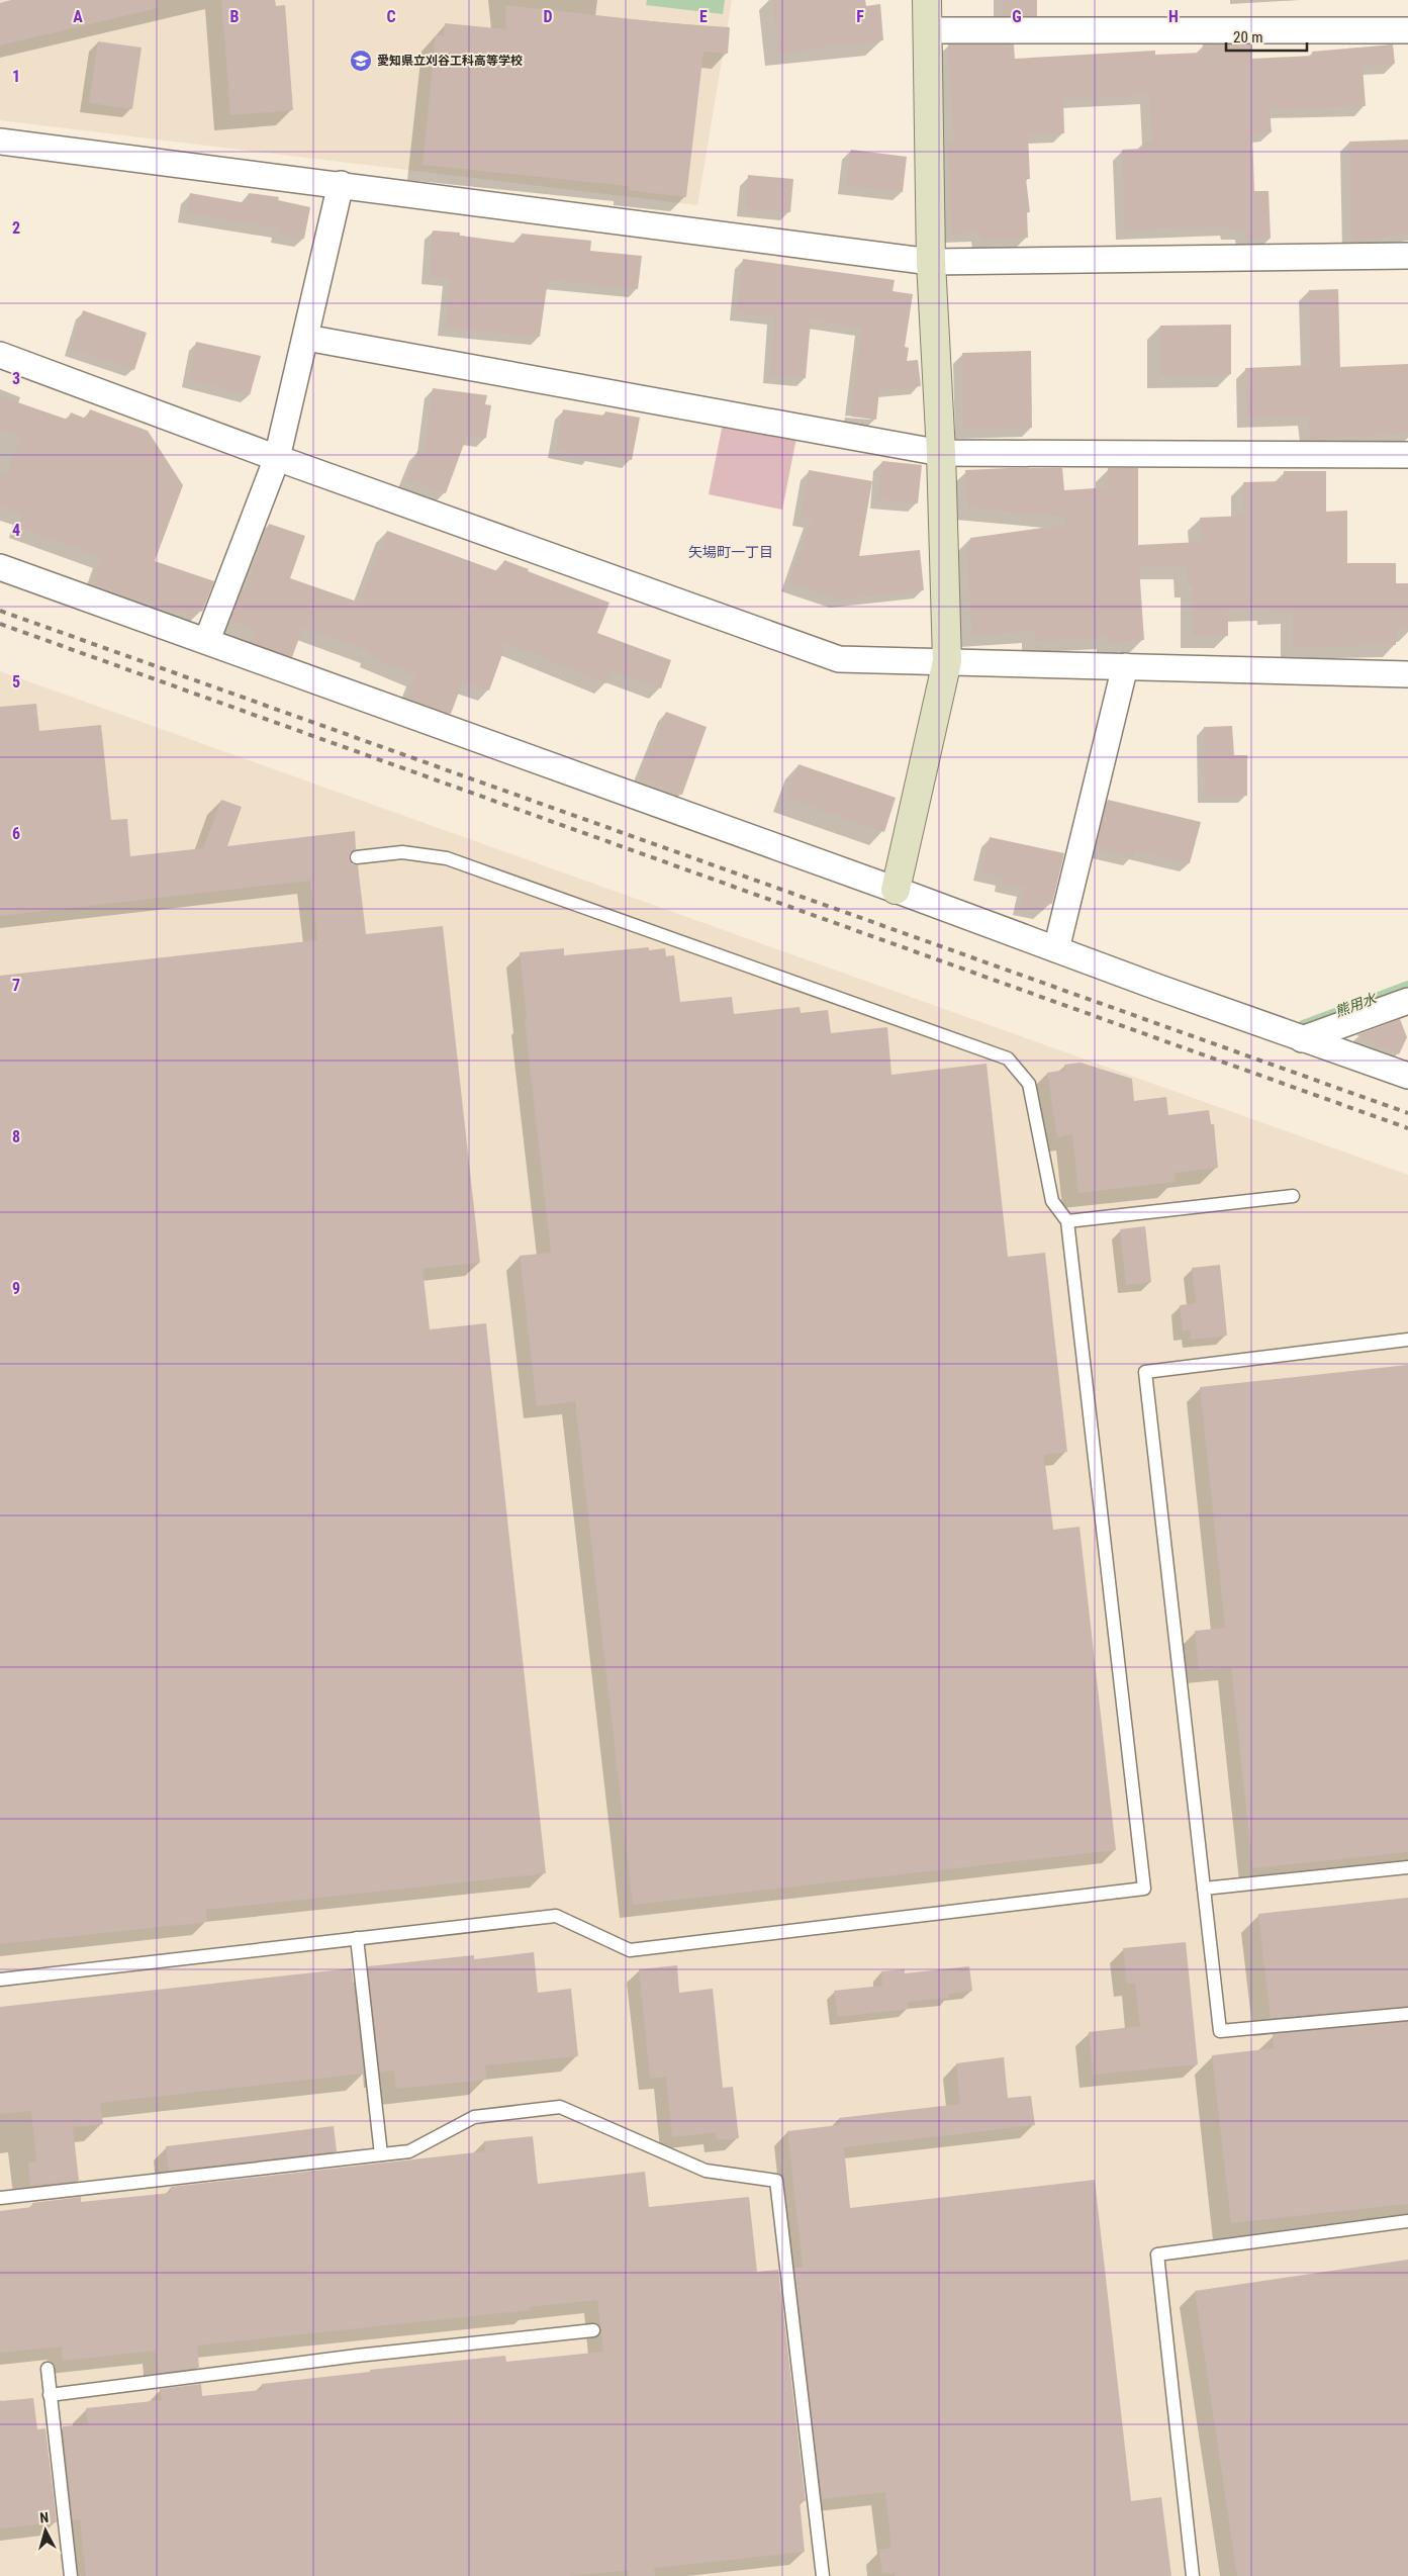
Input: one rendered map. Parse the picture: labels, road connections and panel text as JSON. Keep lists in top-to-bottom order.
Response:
{
  "districts": ["矢場町一丁目"],
  "water": ["熊用水"],
  "places": {
    "school or university": ["愛知県立刈谷工科高等学校"]
  },
  "scale_bar": "20 m",
  "north": "top",
  "grid": {
    "columns": [
      "A",
      "B",
      "C",
      "D",
      "E",
      "F",
      "G",
      "H"
    ],
    "rows": [
      "1",
      "2",
      "3",
      "4",
      "5",
      "6",
      "7",
      "8",
      "9"
    ]
  }
}
